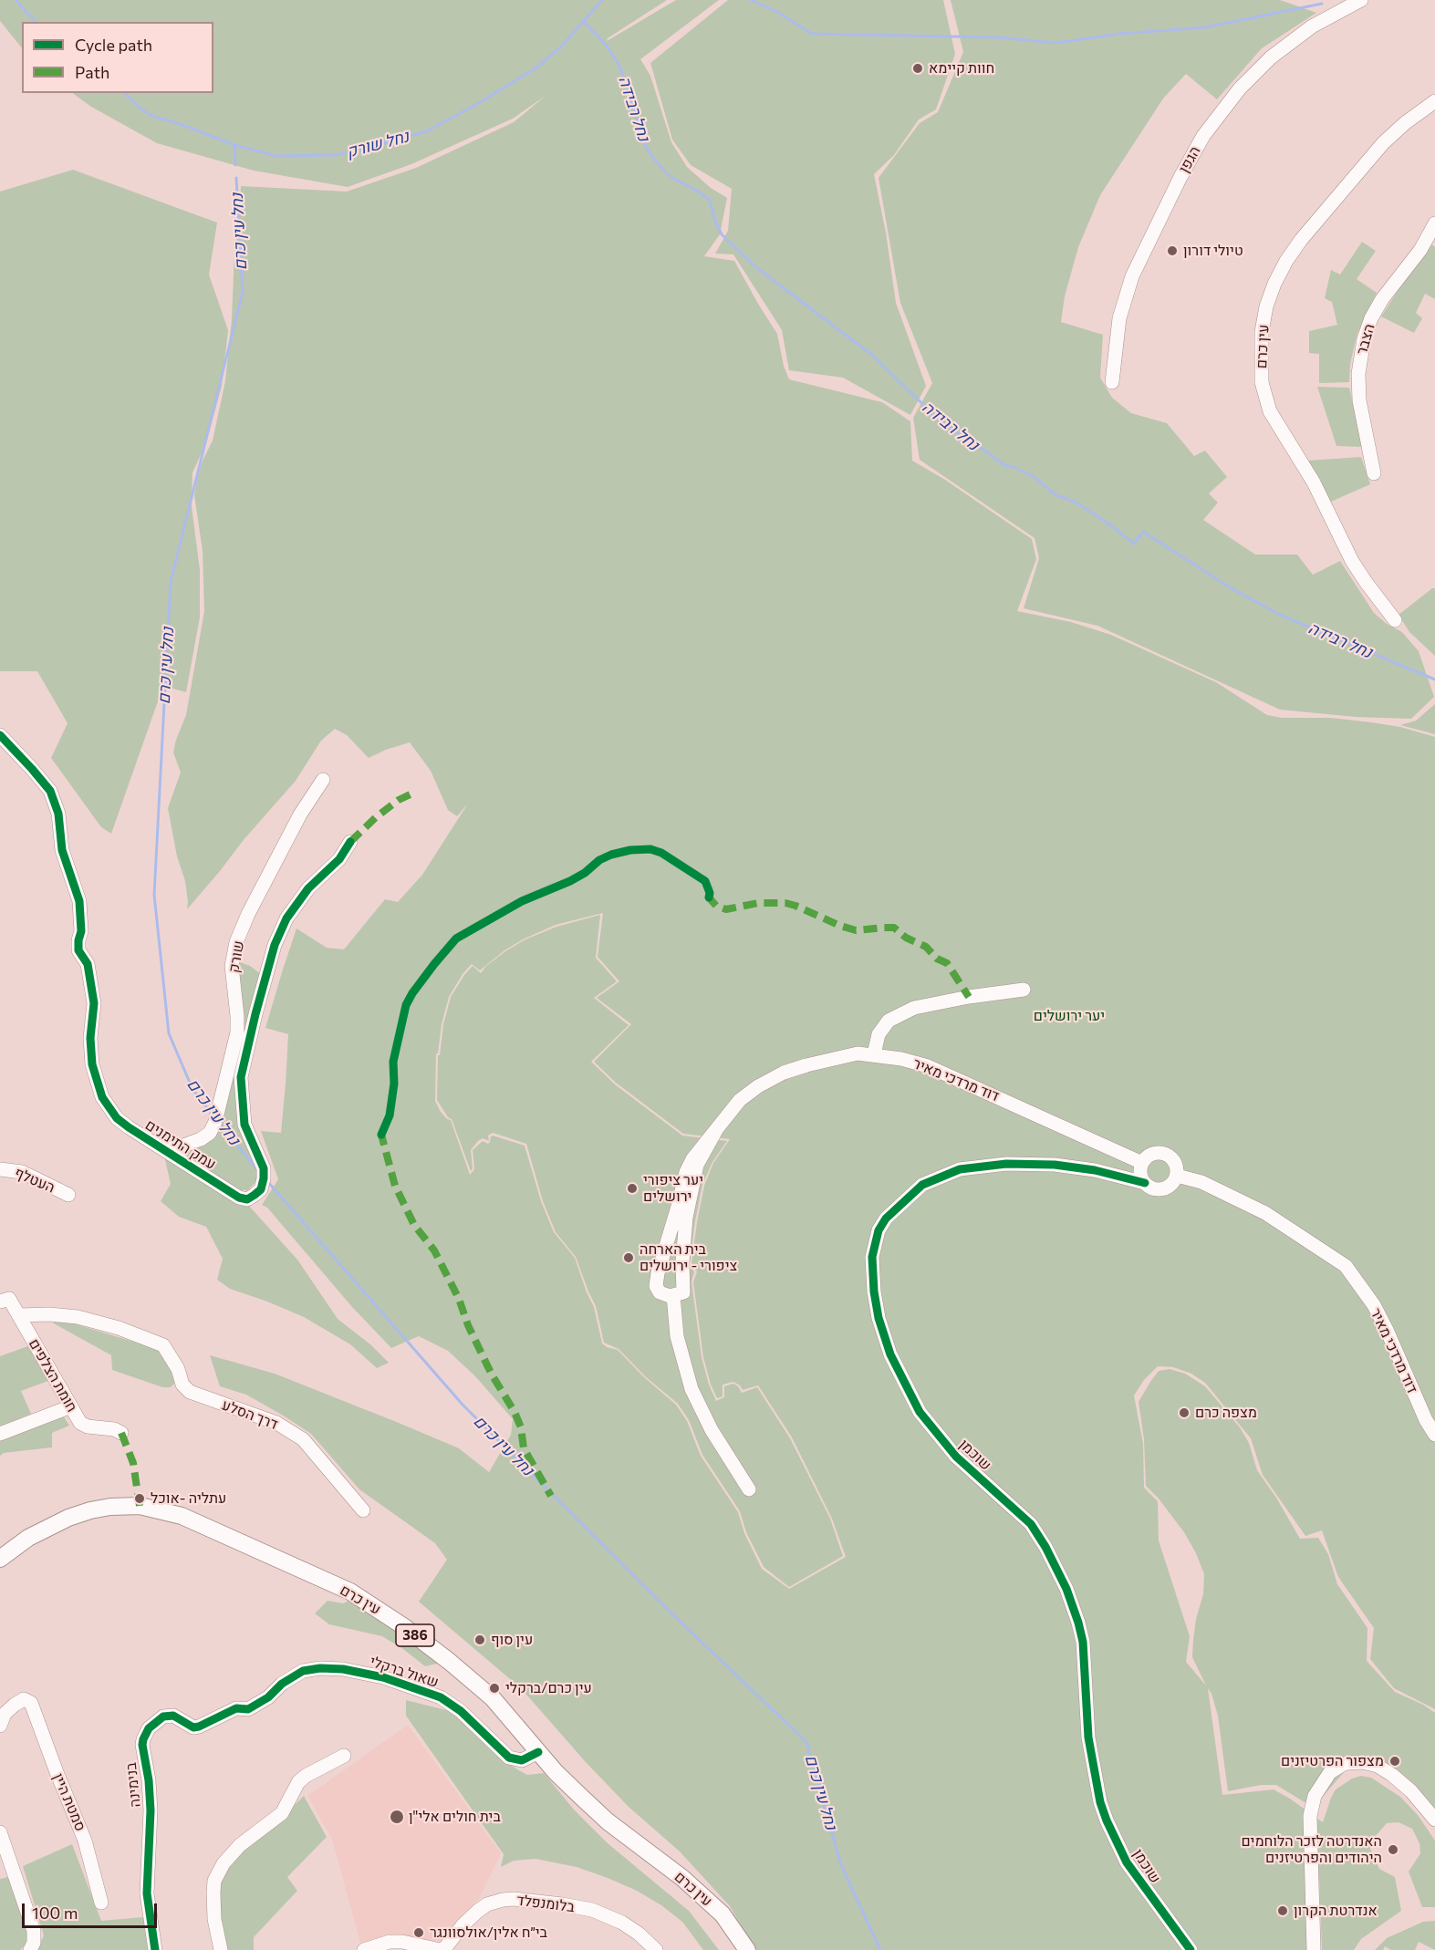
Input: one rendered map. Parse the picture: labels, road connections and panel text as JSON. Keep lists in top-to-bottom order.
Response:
{
  "streets": {
    "main road": ["עין כרם", "386"],
    "street": [
      "הגפן",
      "הצבר",
      "שורק",
      "דוד מרדכי מאיר",
      "עמק התימנים",
      "העטלף",
      "חומת הצלפים",
      "דרך הסלע",
      "שוכמן",
      "שאול ברקלי",
      "בנימינה",
      "סמטת היין",
      "בלומנפלד"
    ]
  },
  "crossings": [
    ["עין כרם", "שאול ברקלי"],
    ["שורק", "עמק התימנים"],
    ["דוד מרדכי מאיר", "שוכמן"],
    ["חומת הצלפים", "דרך הסלע"],
    ["שאול ברקלי", "בנימינה"]
  ],
  "water": ["נחל רבידה", "נחל שורק", "נחל עין כרם"],
  "parks": ["יער ירושלים"],
  "places": [
    "חוות קיימא",
    "טיולי דורון",
    "יער ציפורי ירושלים",
    "בית הארחה ציפורי - ירושלים",
    "מצפה כרם",
    "עתליה -אוכל",
    "עין סוף",
    "עין כרם/ברקלי",
    "מצפור הפרטיזנים",
    "בית חולים אלי\"ן",
    "האנדרטה לזכר הלוחמים היהודים והפרטיזנים",
    "אנדרטת הקרון",
    "בי״ח אלין/אולסוונגר"
  ],
  "legend": ["Cycle path", "Path"],
  "scale_bar": "100 m"
}
